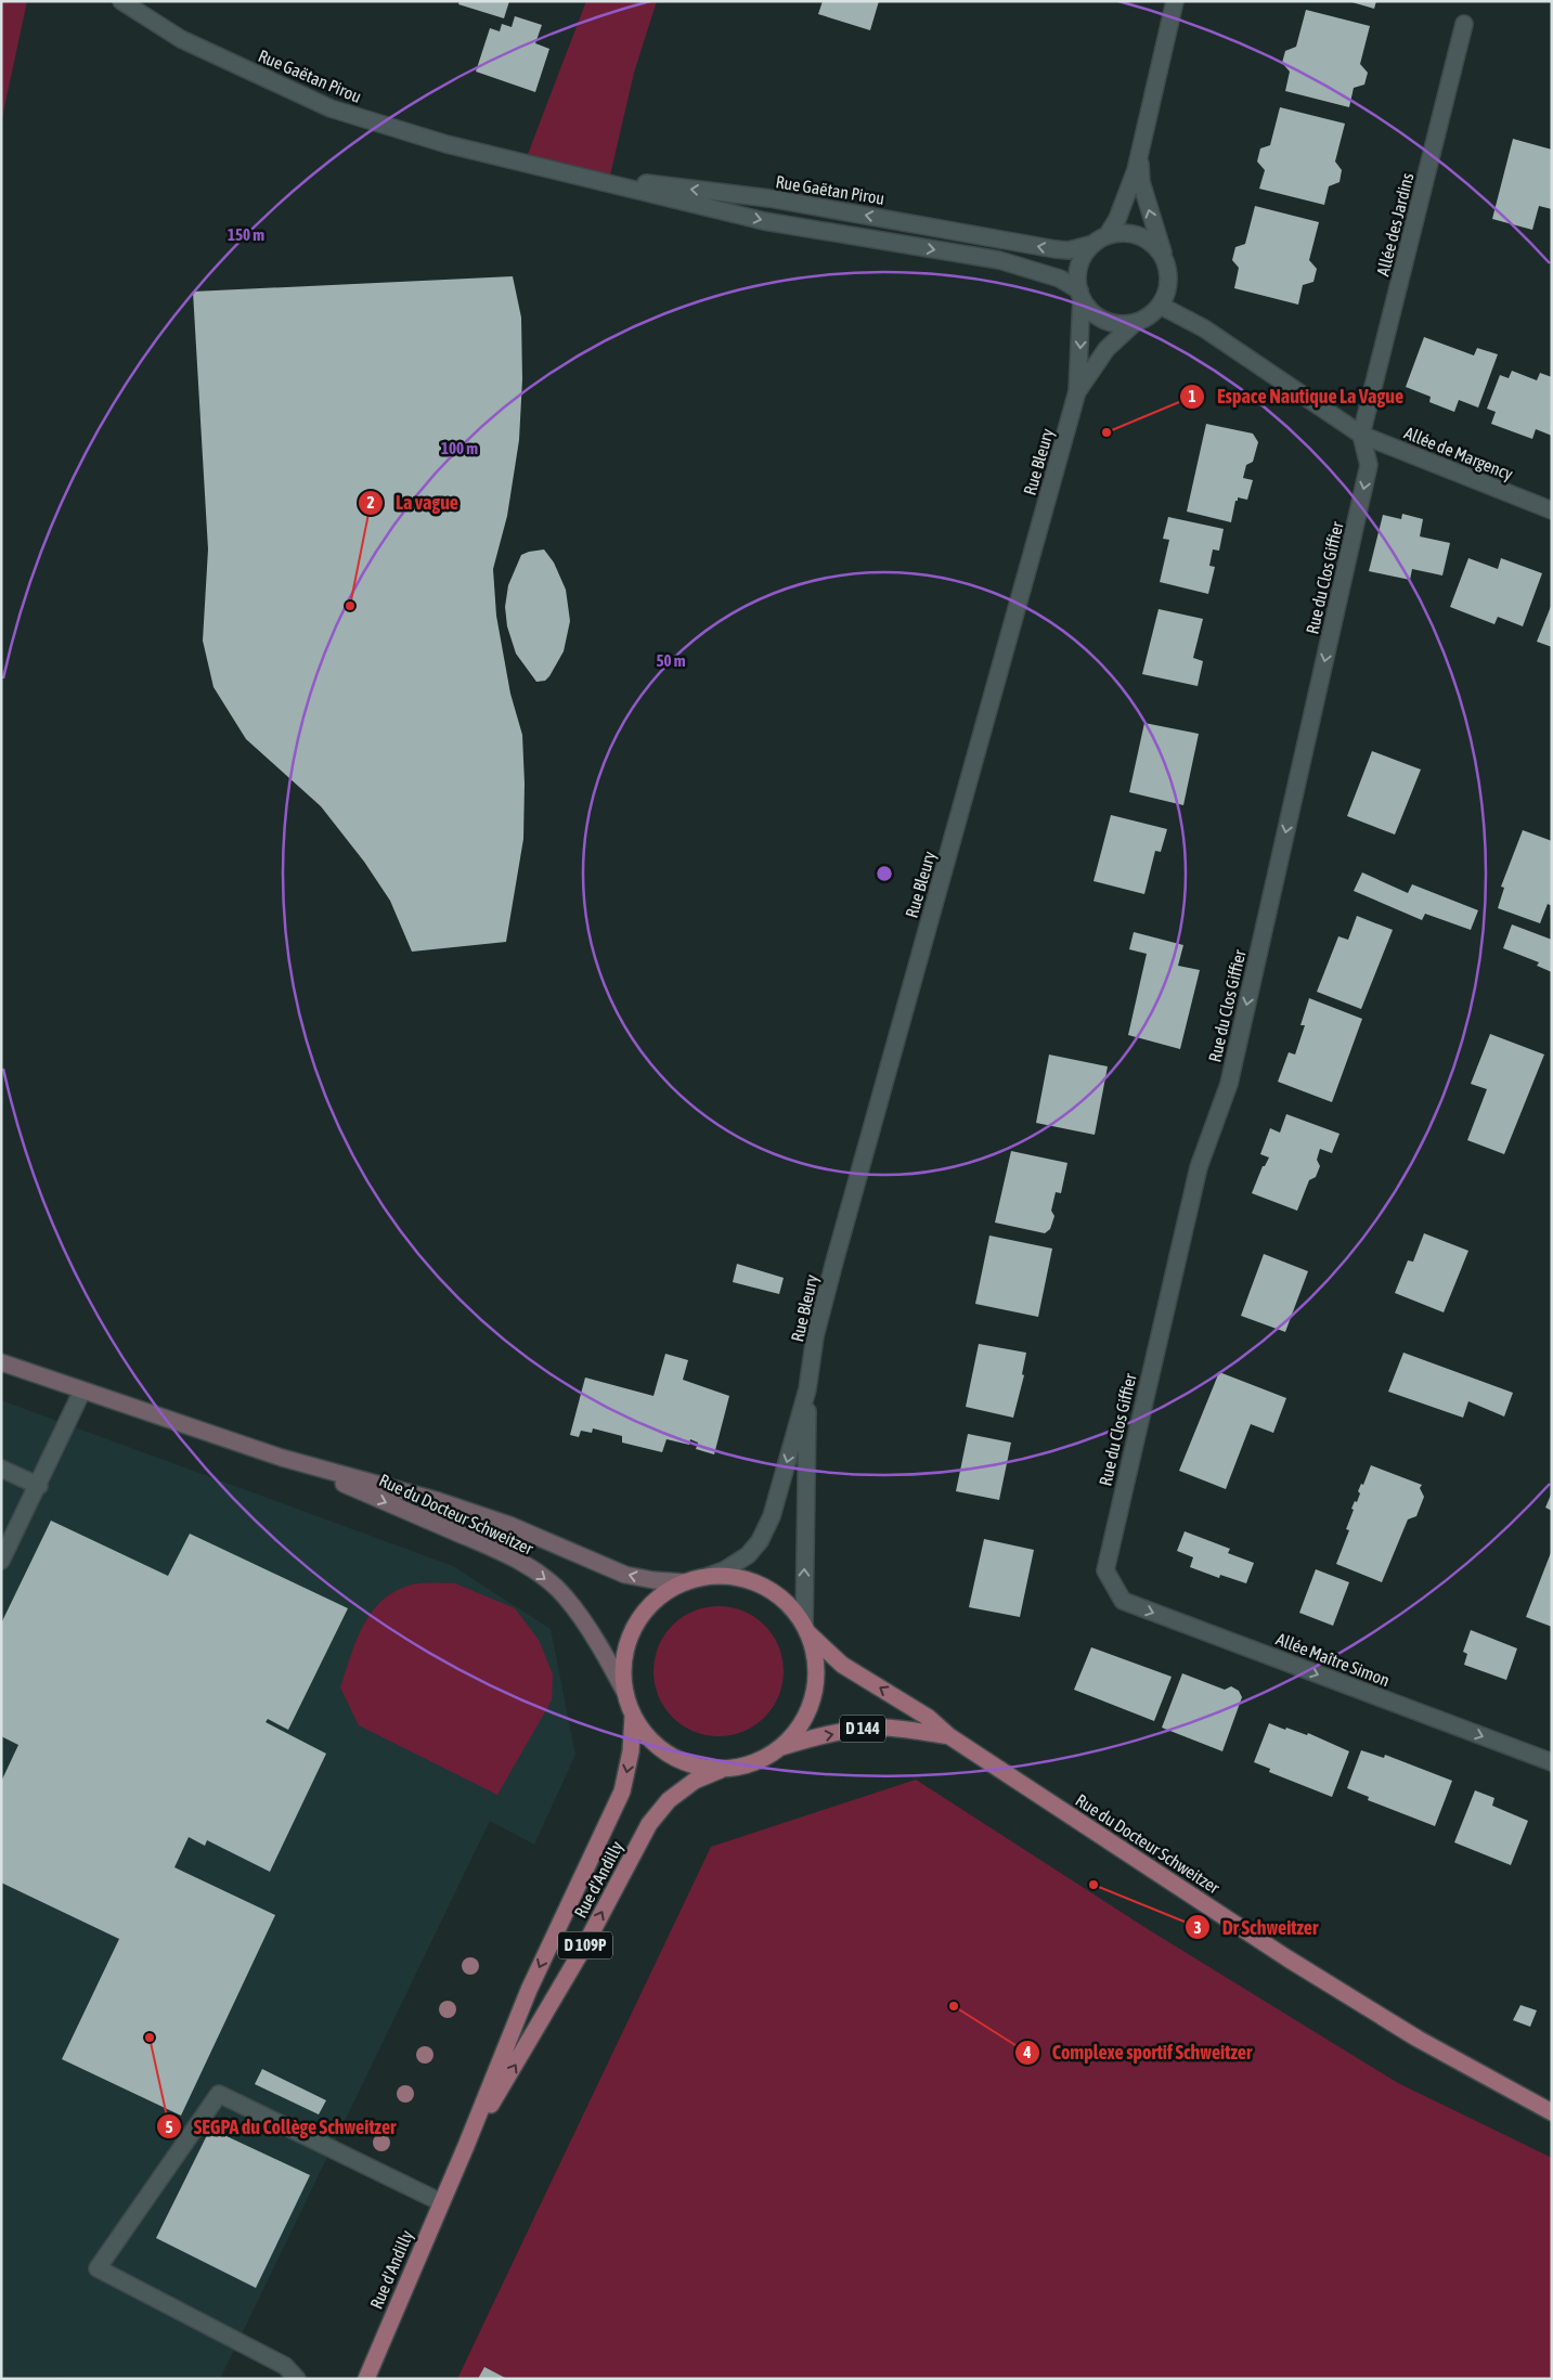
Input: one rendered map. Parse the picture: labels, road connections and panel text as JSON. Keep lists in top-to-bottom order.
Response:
{
  "streets": {
    "main road": [
      "Rue du Docteur Schweitzer",
      "D 144",
      "Rue d'Andilly",
      "D 109P"
    ],
    "street": [
      "Rue Gaëtan Pirou",
      "Allée des Jardins",
      "Allée de Margency",
      "Rue Bleury",
      "Rue du Clos Giffier",
      "Allée Maître Simon"
    ]
  },
  "crossings": [
    ["Rue Gaëtan Pirou", "Allée de Margency"],
    ["Rue Gaëtan Pirou", "Rue Bleury"],
    ["Allée des Jardins", "Allée de Margency"],
    ["Allée des Jardins", "Rue du Clos Giffier"],
    ["Allée de Margency", "Rue Bleury"],
    ["Allée de Margency", "Rue du Clos Giffier"],
    ["Rue Bleury", "Rue du Docteur Schweitzer"],
    ["Rue Bleury", "Rue d'Andilly"],
    ["Rue du Clos Giffier", "Allée Maître Simon"],
    ["Rue du Docteur Schweitzer", "Rue d'Andilly"]
  ],
  "one_way": ["Rue du Clos Giffier", "Allée Maître Simon"],
  "places": [
    "Espace Nautique La Vague",
    "La vague",
    "Dr Schweitzer",
    "Complexe sportif Schweitzer",
    "SEGPA du Collège Schweitzer"
  ],
  "rings": ["150 m", "100 m", "50 m"]
}
